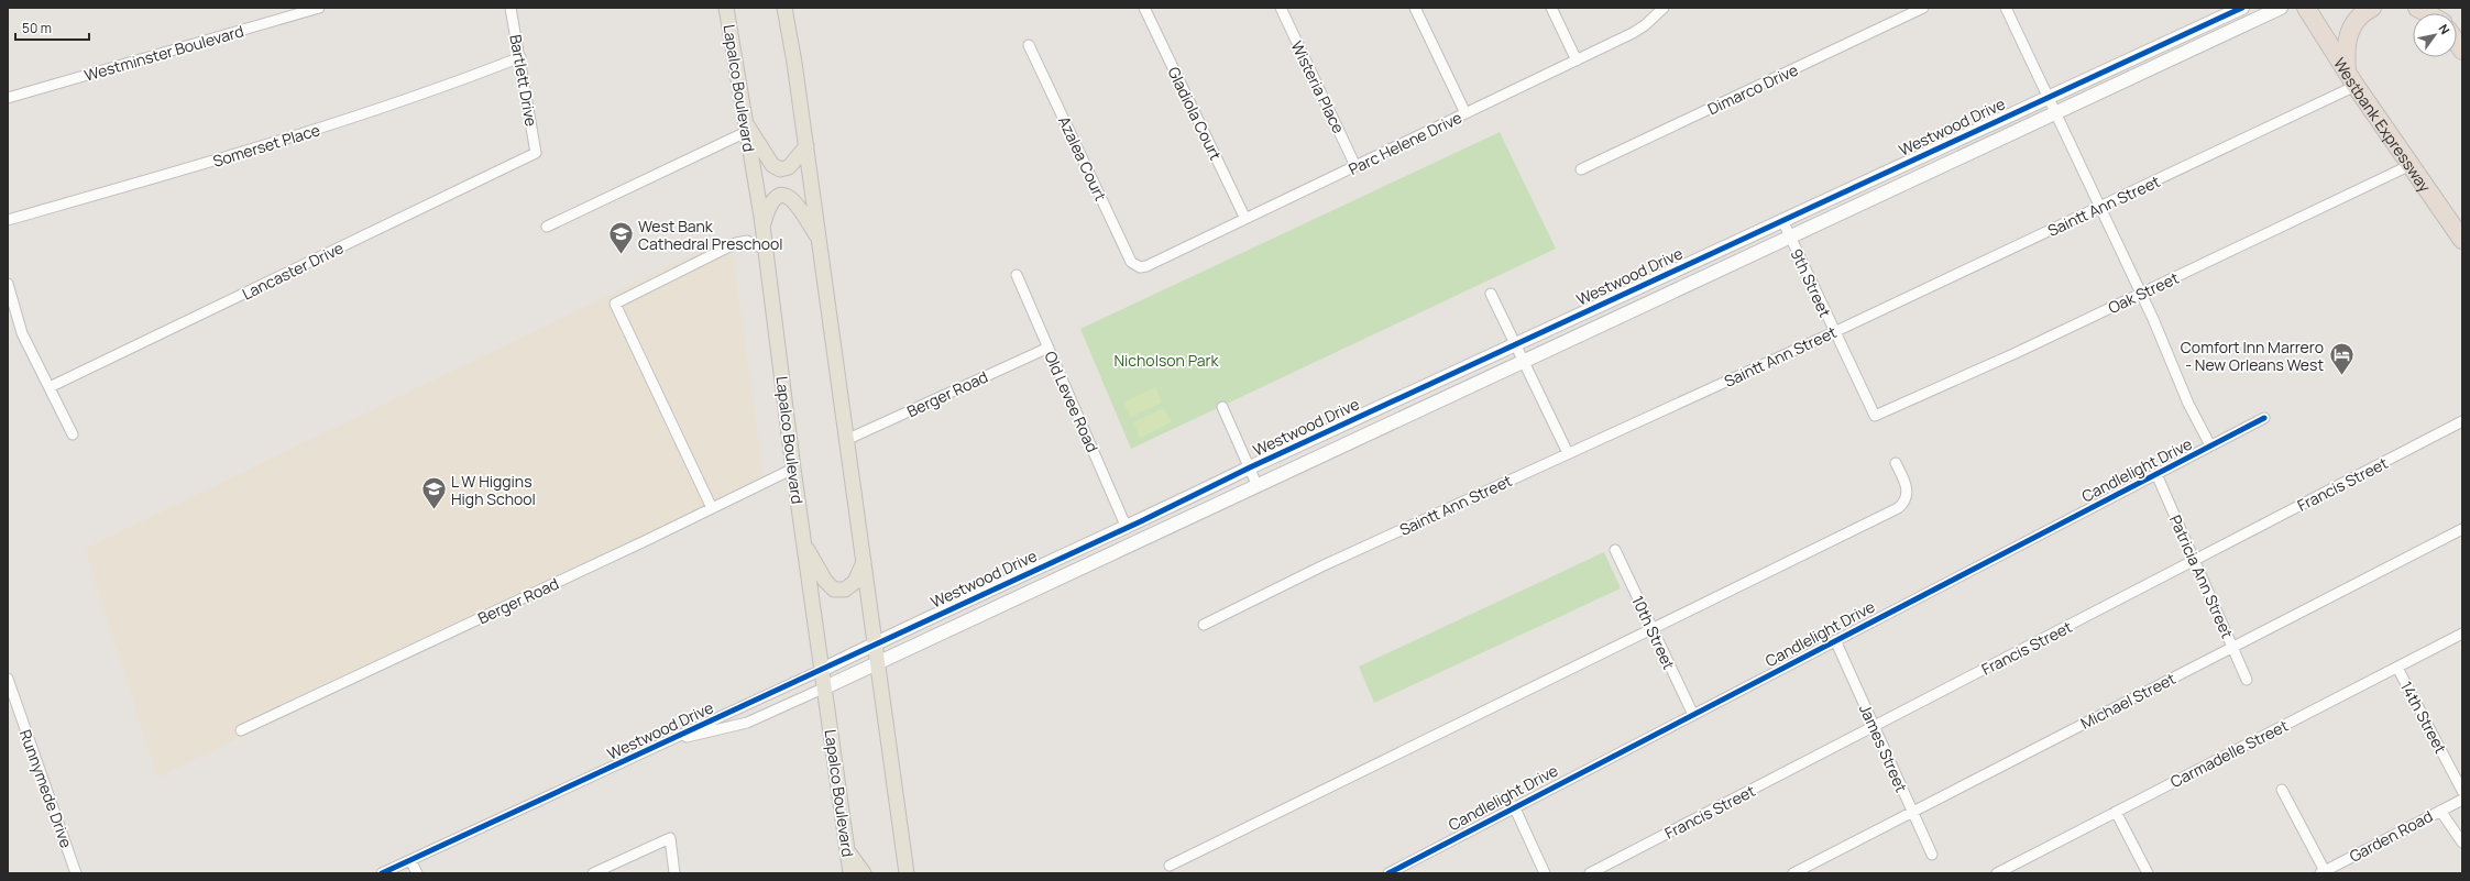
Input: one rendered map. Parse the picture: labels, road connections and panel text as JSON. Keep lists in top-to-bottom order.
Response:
{
  "streets": {
    "highway": ["Westbank Expressway"],
    "main road": ["Lapalco Boulevard"],
    "street": [
      "Westminster Boulevard",
      "Bartlett Drive",
      "Wisteria Place",
      "Dimarco Drive",
      "Gladiola Court",
      "Westwood Drive",
      "Parc Helene Drive",
      "Somerset Place",
      "Azalea Court",
      "Saintt Ann Street",
      "Lancaster Drive",
      "9th Street",
      "Oak Street",
      "Berger Road",
      "Old Levee Road",
      "Candlelight Drive",
      "Francis Street",
      "Patricia Ann Street",
      "10th Street",
      "Michael Street",
      "14th Street",
      "James Street",
      "Carmadelle Street",
      "Runnymede Drive",
      "Garden Road"
    ]
  },
  "crossings": [
    ["Bartlett Drive", "Somerset Place"],
    ["Bartlett Drive", "Lancaster Drive"],
    ["Wisteria Place", "Parc Helene Drive"],
    ["Lapalco Boulevard", "Westwood Drive"],
    ["Lapalco Boulevard", "Berger Road"],
    ["Gladiola Court", "Parc Helene Drive"],
    ["Westbank Expressway", "Saintt Ann Street"],
    ["Westbank Expressway", "Oak Street"],
    ["Westwood Drive", "9th Street"],
    ["Westwood Drive", "Old Levee Road"],
    ["Parc Helene Drive", "Azalea Court"],
    ["Saintt Ann Street", "9th Street"],
    ["9th Street", "Oak Street"],
    ["Berger Road", "Old Levee Road"],
    ["Candlelight Drive", "Patricia Ann Street"],
    ["Candlelight Drive", "10th Street"],
    ["Candlelight Drive", "James Street"],
    ["Francis Street", "Patricia Ann Street"],
    ["Francis Street", "James Street"],
    ["Patricia Ann Street", "Michael Street"],
    ["Michael Street", "James Street"],
    ["14th Street", "Carmadelle Street"]
  ],
  "parks": ["Nicholson Park"],
  "places": {
    "school or university": ["West Bank Cathedral Preschool", "L W Higgins High School"],
    "hotel": ["Comfort Inn Marrero - New Orleans West"]
  },
  "scale_bar": "50 m",
  "north": "top right"
}
